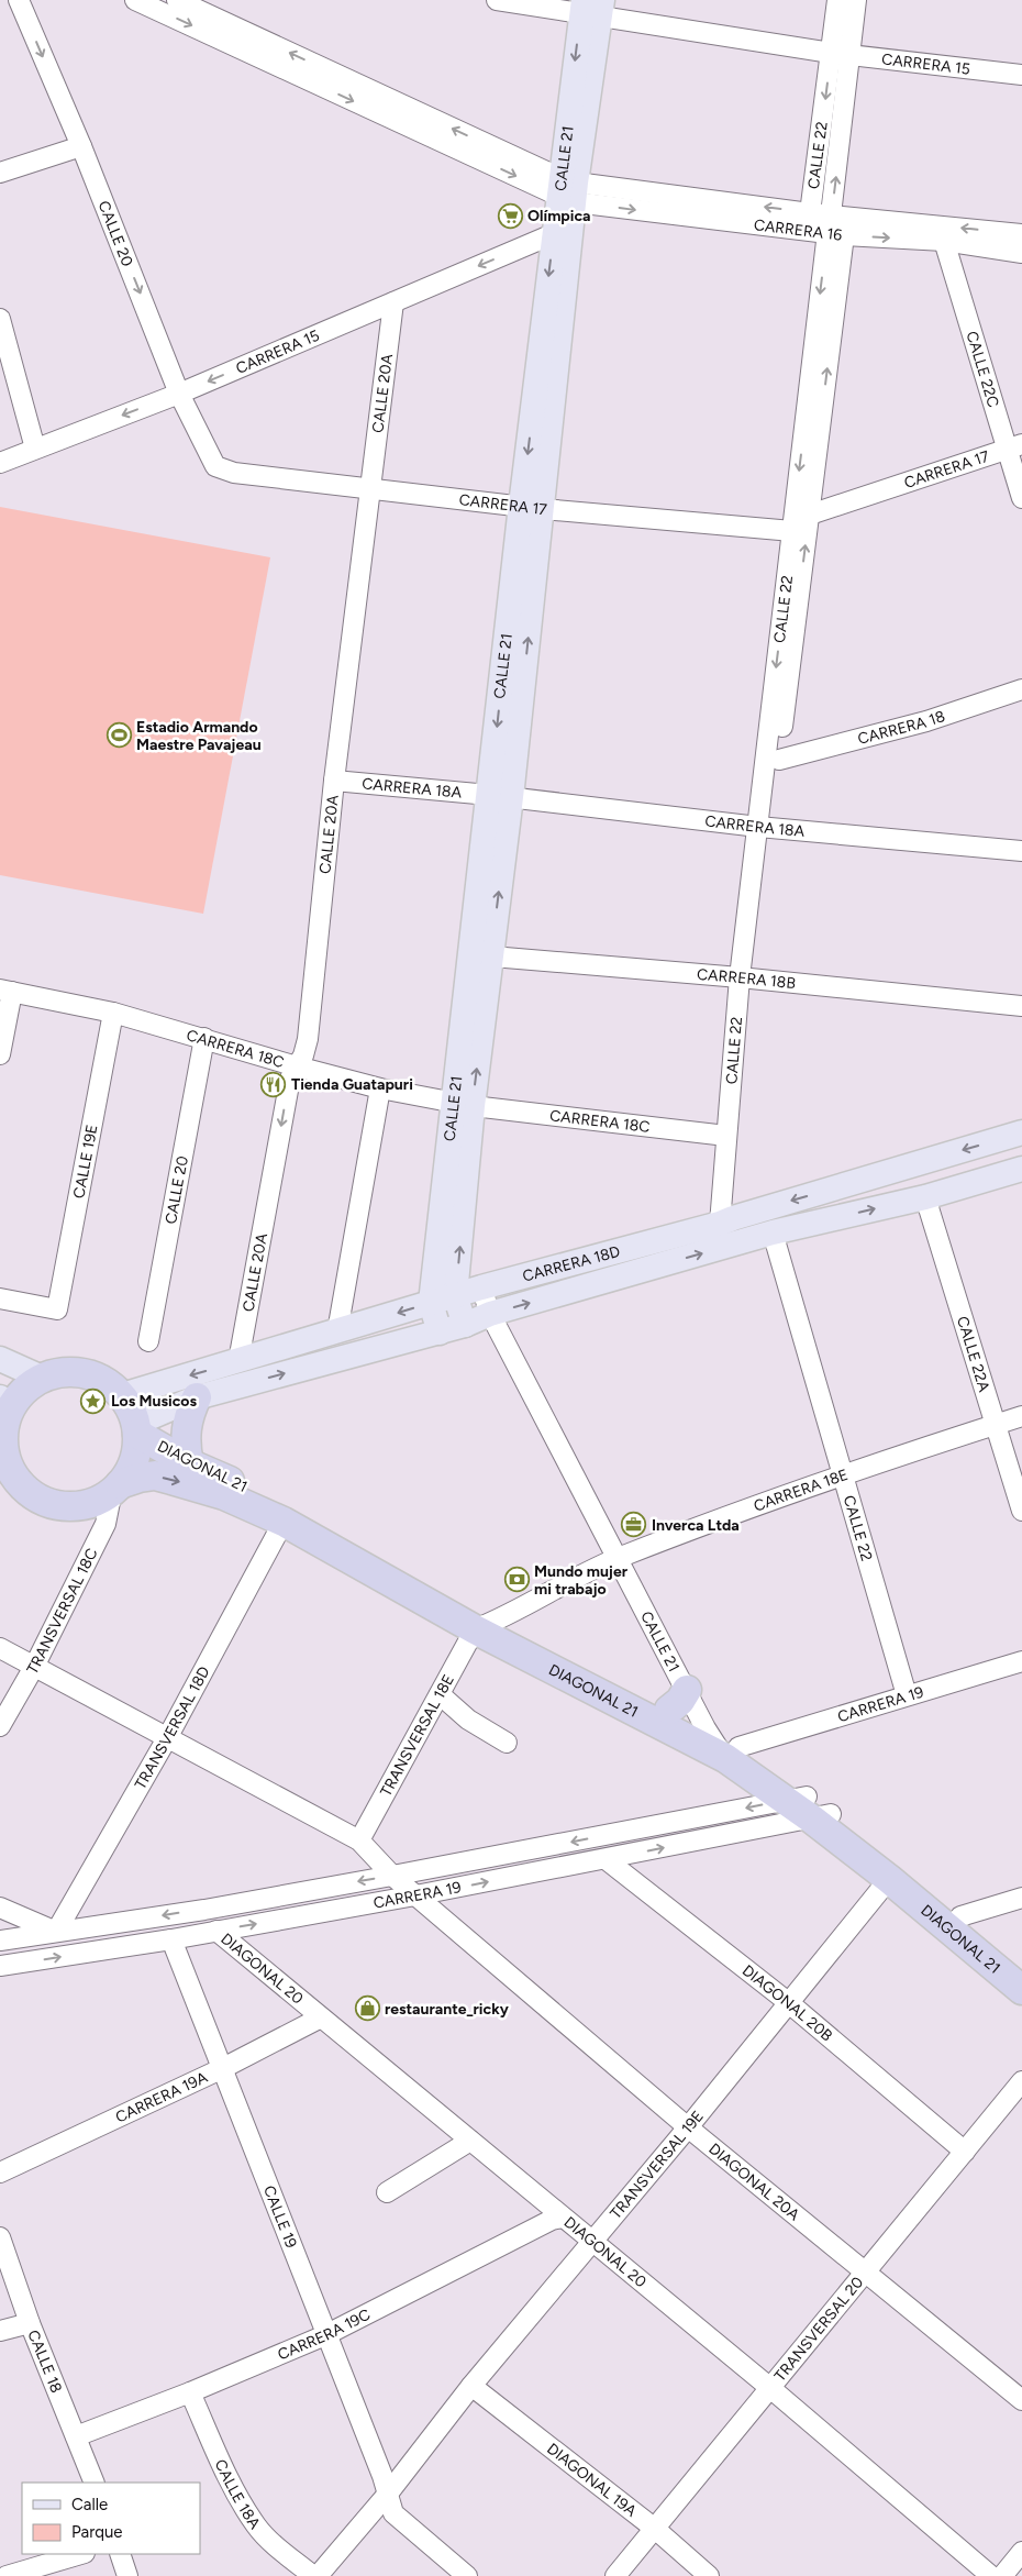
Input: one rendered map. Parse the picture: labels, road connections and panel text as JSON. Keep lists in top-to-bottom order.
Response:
{
  "streets": {
    "highway": ["DIAGONAL 21"],
    "main road": ["CALLE 21", "CARRERA 18D"],
    "street": [
      "CARRERA 15",
      "CALLE 22",
      "CARRERA 16",
      "CALLE 20",
      "CALLE 22C",
      "CALLE 20A",
      "CARRERA 17",
      "CARRERA 18",
      "CARRERA 18A",
      "CARRERA 18B",
      "CARRERA 18C",
      "CALLE 19E",
      "CALLE 22A",
      "CARRERA 18E",
      "TRANSVERSAL 18C",
      "CARRERA 19",
      "TRANSVERSAL 18D",
      "TRANSVERSAL 18E",
      "DIAGONAL 20",
      "DIAGONAL 20B",
      "CARRERA 19A",
      "TRANSVERSAL 19E",
      "DIAGONAL 20A",
      "CALLE 19",
      "TRANSVERSAL 20",
      "CARRERA 19C",
      "CALLE 18",
      "DIAGONAL 19A",
      "CALLE 18A"
    ]
  },
  "crossings": [
    ["CARRERA 15", "CALLE 22"],
    ["CARRERA 15", "CALLE 21"],
    ["CARRERA 15", "CALLE 20"],
    ["CARRERA 15", "CALLE 20A"],
    ["CALLE 22", "CARRERA 16"],
    ["CALLE 22", "CARRERA 17"],
    ["CALLE 22", "CARRERA 18"],
    ["CALLE 22", "CARRERA 18A"],
    ["CALLE 22", "CARRERA 18B"],
    ["CALLE 22", "CARRERA 18C"],
    ["CALLE 22", "CARRERA 18D"],
    ["CALLE 22", "CARRERA 18E"],
    ["CALLE 22", "CARRERA 19"],
    ["CALLE 21", "CARRERA 16"],
    ["CALLE 21", "CARRERA 17"],
    ["CALLE 21", "CARRERA 18A"],
    ["CALLE 21", "CARRERA 18B"],
    ["CALLE 21", "CARRERA 18C"],
    ["CALLE 21", "CARRERA 18D"],
    ["CALLE 21", "DIAGONAL 21"],
    ["CALLE 21", "CARRERA 18E"],
    ["CARRERA 16", "CALLE 22C"],
    ["CALLE 20", "CARRERA 17"],
    ["CALLE 20", "CARRERA 18C"],
    ["CALLE 22C", "CARRERA 17"],
    ["CALLE 20A", "CARRERA 17"],
    ["CALLE 20A", "CARRERA 18A"],
    ["CALLE 20A", "CARRERA 18C"],
    ["CALLE 20A", "CARRERA 18D"],
    ["CARRERA 18C", "CALLE 19E"],
    ["CARRERA 18D", "CALLE 22A"],
    ["CARRERA 18D", "DIAGONAL 21"],
    ["CARRERA 18D", "TRANSVERSAL 18C"],
    ["CALLE 22A", "CARRERA 18E"],
    ["DIAGONAL 21", "CARRERA 18E"],
    ["DIAGONAL 21", "TRANSVERSAL 18C"],
    ["DIAGONAL 21", "CARRERA 19"],
    ["DIAGONAL 21", "TRANSVERSAL 18D"],
    ["DIAGONAL 21", "TRANSVERSAL 18E"],
    ["DIAGONAL 21", "TRANSVERSAL 19E"],
    ["CARRERA 18E", "TRANSVERSAL 18E"],
    ["CARRERA 19", "TRANSVERSAL 18D"],
    ["CARRERA 19", "DIAGONAL 20"],
    ["CARRERA 19", "DIAGONAL 20B"],
    ["CARRERA 19", "DIAGONAL 20A"],
    ["CARRERA 19", "CALLE 19"],
    ["DIAGONAL 20", "CARRERA 19A"],
    ["DIAGONAL 20", "TRANSVERSAL 19E"],
    ["DIAGONAL 20", "TRANSVERSAL 20"],
    ["DIAGONAL 20", "CARRERA 19C"],
    ["DIAGONAL 20B", "TRANSVERSAL 19E"],
    ["DIAGONAL 20B", "TRANSVERSAL 20"],
    ["CARRERA 19A", "CALLE 19"],
    ["TRANSVERSAL 19E", "DIAGONAL 20A"],
    ["TRANSVERSAL 19E", "CALLE 19"],
    ["TRANSVERSAL 19E", "DIAGONAL 19A"],
    ["DIAGONAL 20A", "TRANSVERSAL 20"],
    ["CALLE 19", "CARRERA 19C"],
    ["TRANSVERSAL 20", "DIAGONAL 19A"],
    ["CARRERA 19C", "CALLE 18"],
    ["CARRERA 19C", "CALLE 18A"]
  ],
  "one_way": ["CARRERA 15"],
  "places": {
    "supermarket": ["Olímpica"],
    "sports": ["Estadio Armando Maestre Pavajeau"],
    "restaurant": ["Tienda Guatapuri"],
    "place": ["Los Musicos"],
    "office": ["Inverca Ltda"],
    "bank": ["Mundo mujer mi trabajo"],
    "shop": ["restaurante_ricky"]
  },
  "legend": ["Calle", "Parque"]
}
